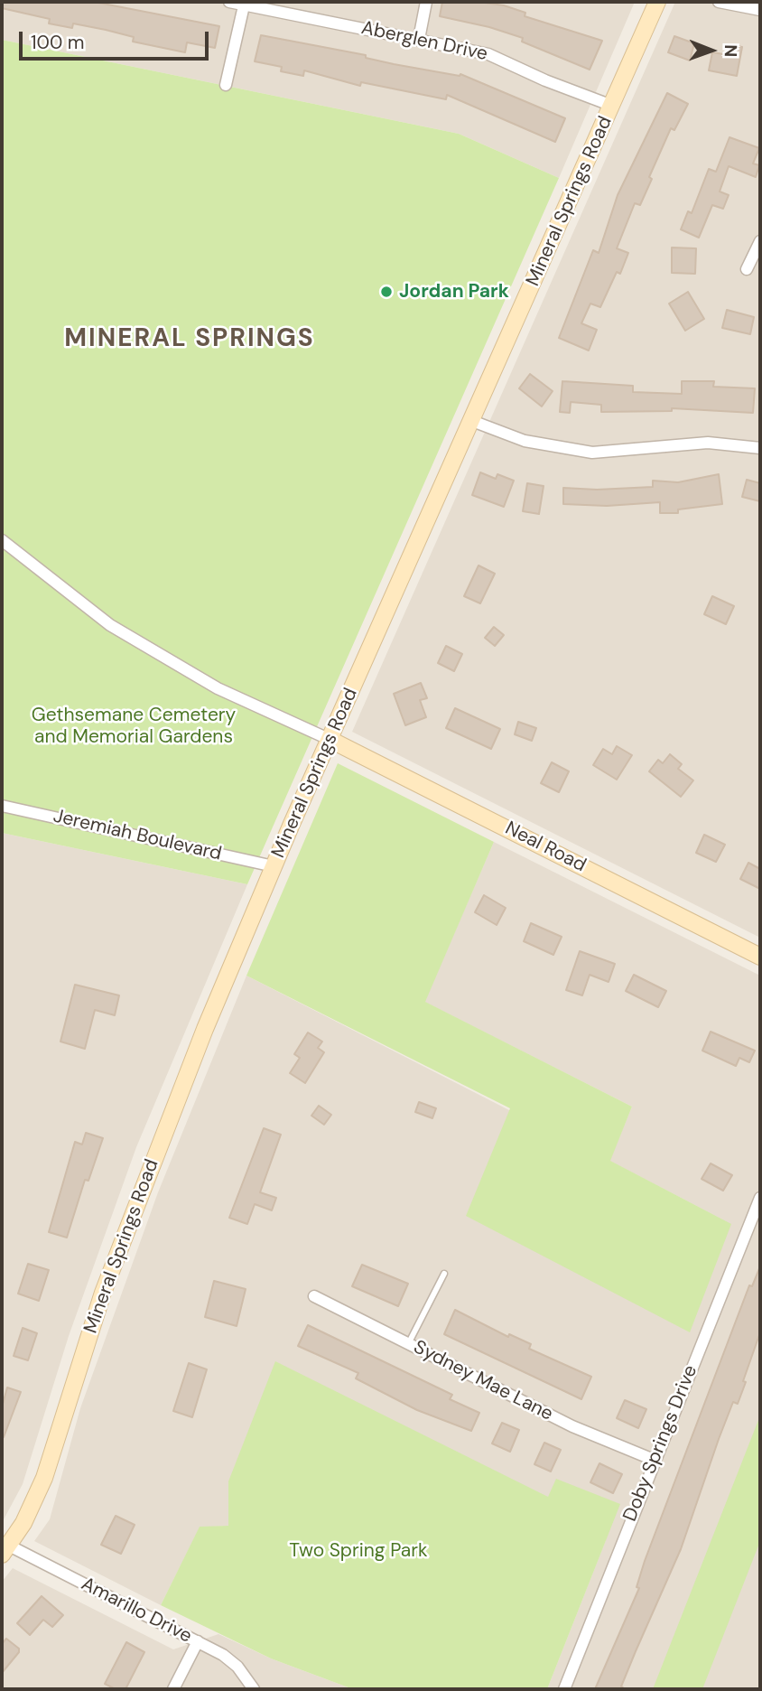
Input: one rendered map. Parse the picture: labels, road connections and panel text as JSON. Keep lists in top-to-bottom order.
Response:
{
  "streets": {
    "street": [
      "Aberglen Drive",
      "Mineral Springs Road",
      "Jeremiah Boulevard",
      "Neal Road",
      "Sydney Mae Lane",
      "Doby Springs Drive",
      "Amarillo Drive"
    ]
  },
  "crossings": [
    ["Aberglen Drive", "Mineral Springs Road"],
    ["Mineral Springs Road", "Jeremiah Boulevard"],
    ["Mineral Springs Road", "Neal Road"],
    ["Mineral Springs Road", "Amarillo Drive"],
    ["Sydney Mae Lane", "Doby Springs Drive"]
  ],
  "districts": ["MINERAL SPRINGS"],
  "parks": ["Gethsemane Cemetery and Memorial Gardens", "Two Spring Park"],
  "places": ["Jordan Park"],
  "scale_bar": "100 m",
  "north": "right"
}
